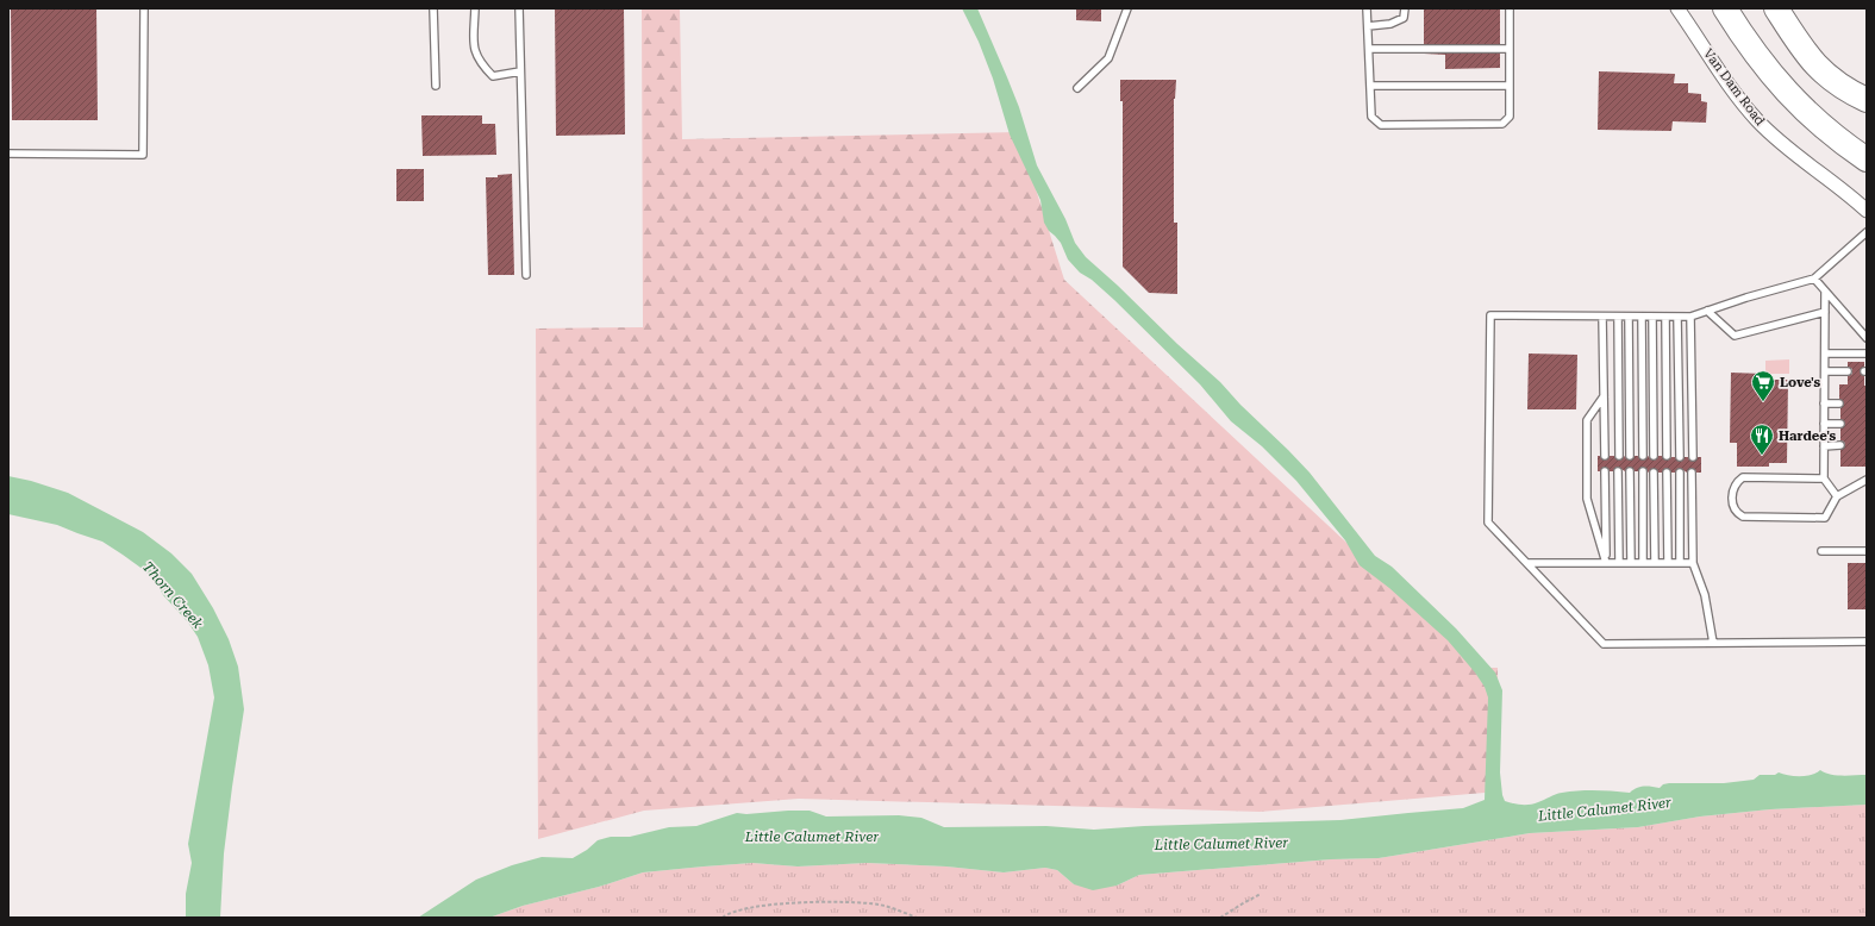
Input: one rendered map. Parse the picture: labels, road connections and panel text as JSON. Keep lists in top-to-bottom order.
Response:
{
  "streets": {
    "street": ["Van Dam Road"]
  },
  "water": ["Thorn Creek", "Little Calumet River"],
  "places": {
    "supermarket": ["Love's"],
    "restaurant": ["Hardee's"]
  }
}
